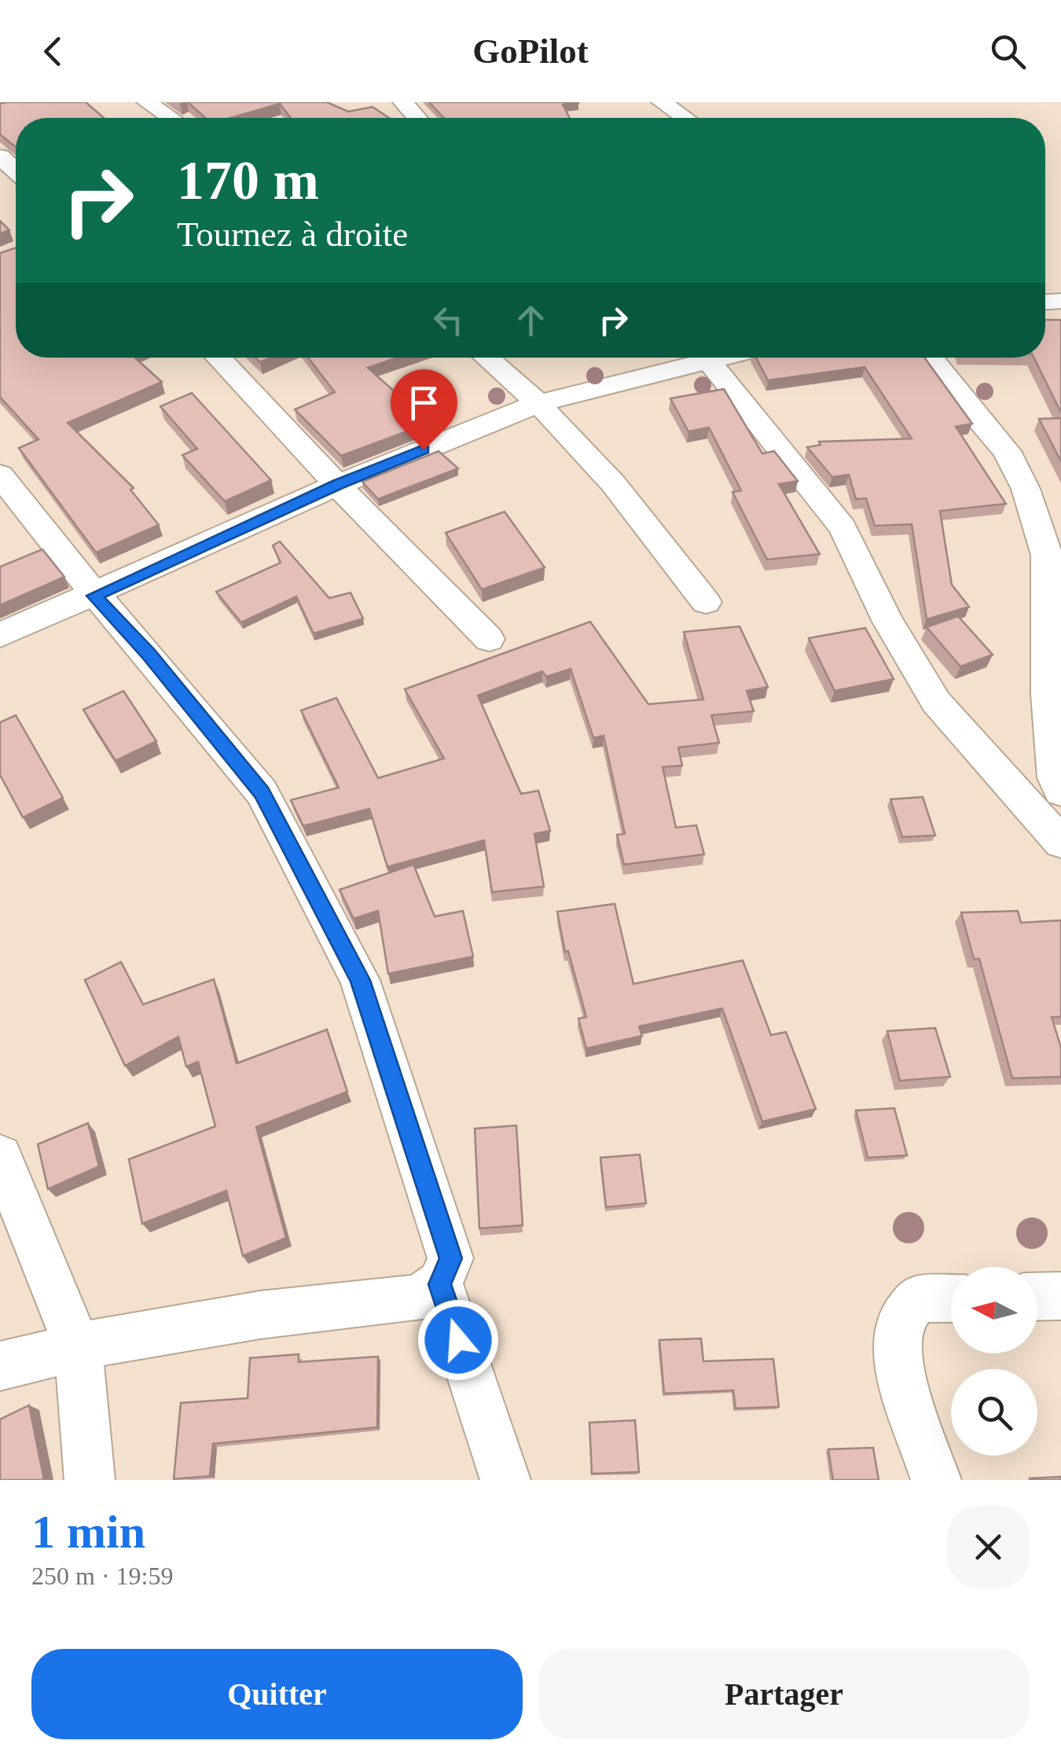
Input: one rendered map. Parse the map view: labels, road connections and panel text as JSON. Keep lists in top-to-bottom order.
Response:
{
  "north": "left",
  "page": {
    "header": "GoPilot",
    "turn": ["170 m", "Tournez à droite"],
    "heading": ["1 min", "250 m · 19:59"],
    "buttons": ["Quitter", "Partager"]
  }
}
